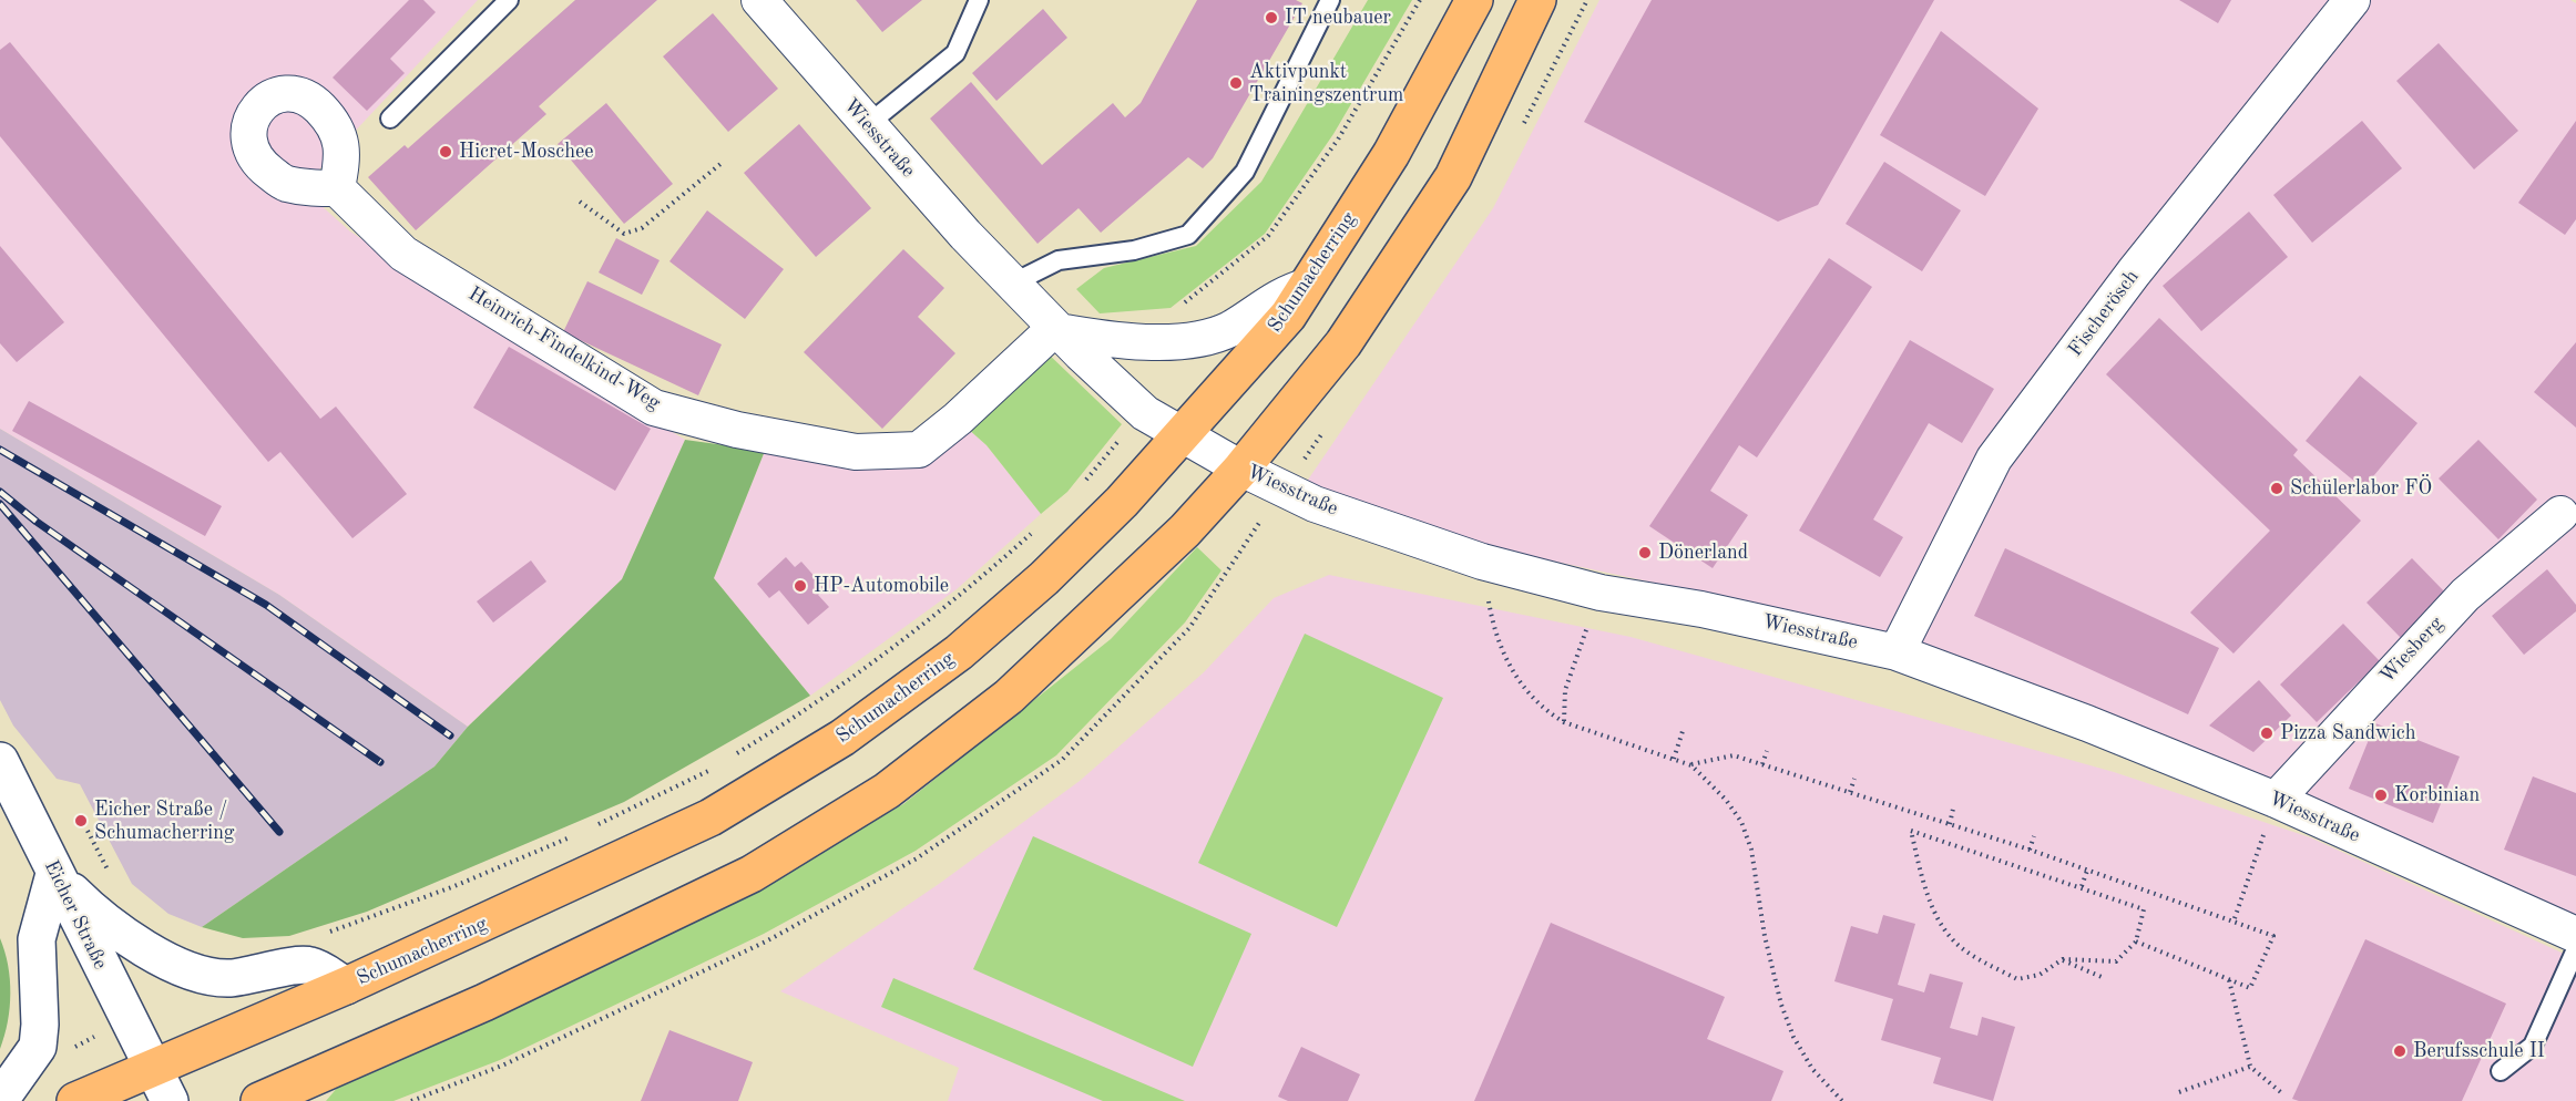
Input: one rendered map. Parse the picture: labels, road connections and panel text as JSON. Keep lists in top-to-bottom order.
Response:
{
  "streets": {
    "main road": ["Schumacherring"],
    "street": [
      "Wiesstraße",
      "Fischerösch",
      "Heinrich-Findelkind-Weg",
      "Wiesberg",
      "Eicher Straße"
    ]
  },
  "crossings": [
    ["Wiesstraße", "Schumacherring"],
    ["Wiesstraße", "Fischerösch"],
    ["Wiesstraße", "Heinrich-Findelkind-Weg"],
    ["Wiesstraße", "Wiesberg"],
    ["Schumacherring", "Eicher Straße"]
  ],
  "places": [
    "IT neubauer",
    "Aktivpunkt Trainingszentrum",
    "Hicret-Moschee",
    "Schülerlabor FÖ",
    "Dönerland",
    "HP-Automobile",
    "Pizza Sandwich",
    "Korbinian",
    "Eicher Straße / Schumacherring",
    "Berufsschule II"
  ]
}
